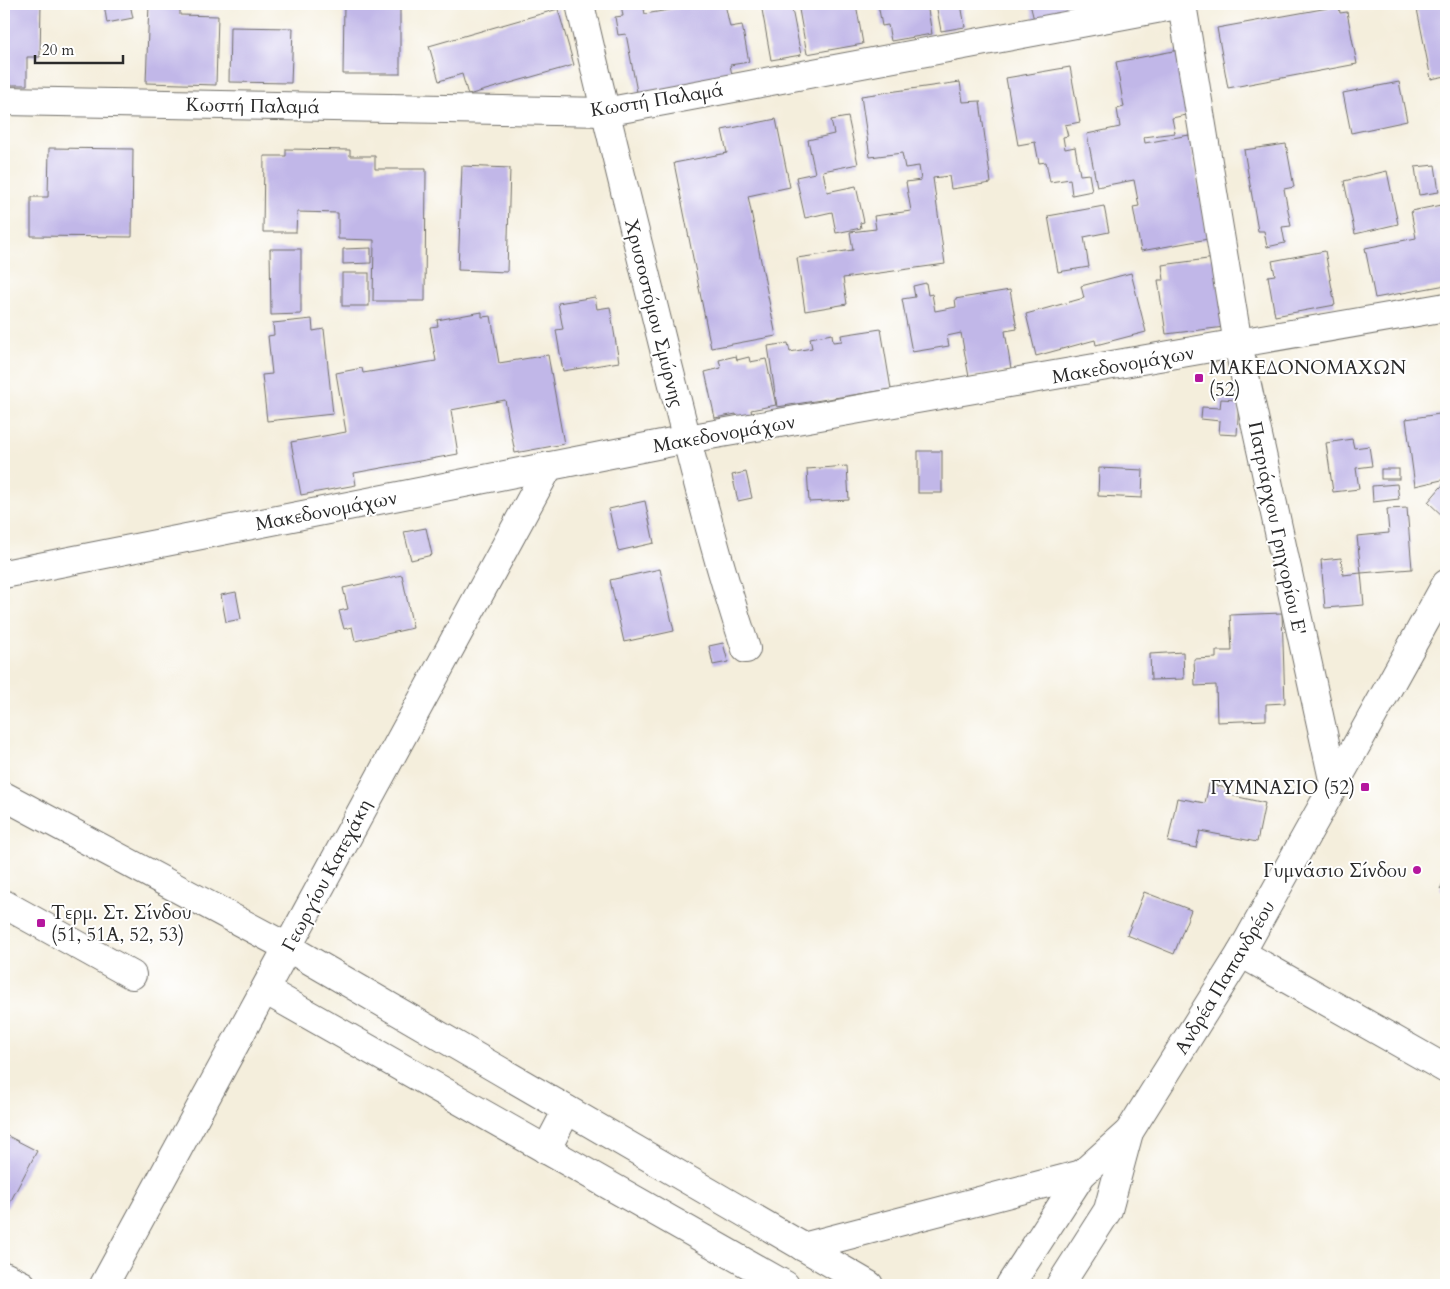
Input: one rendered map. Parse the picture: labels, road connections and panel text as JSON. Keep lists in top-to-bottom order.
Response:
{
  "streets": {
    "street": [
      "Κωστή Παλαμά",
      "Χρυσοστόμου Σμύρνης",
      "Μακεδονομάχων",
      "Πατριάρχου Γρηγορίου Ε'",
      "Γεωργίου Κατεχάκη",
      "Ανδρέα Παπανδρέου"
    ]
  },
  "crossings": [
    ["Κωστή Παλαμά", "Χρυσοστόμου Σμύρνης"],
    ["Κωστή Παλαμά", "Πατριάρχου Γρηγορίου Ε'"],
    ["Χρυσοστόμου Σμύρνης", "Μακεδονομάχων"],
    ["Μακεδονομάχων", "Πατριάρχου Γρηγορίου Ε'"],
    ["Μακεδονομάχων", "Γεωργίου Κατεχάκη"],
    ["Πατριάρχου Γρηγορίου Ε'", "Ανδρέα Παπανδρέου"]
  ],
  "places": {
    "transit": ["ΜΑΚΕΔΟΝΟΜΑΧΩΝ (52)", "ΓΥΜΝΑΣΙΟ (52)", "Τερμ. Στ. Σίνδου (51, 51Α, 52, 53)"],
    "other": ["Γυμνάσιο Σίνδου"]
  },
  "scale_bar": "20 m"
}
